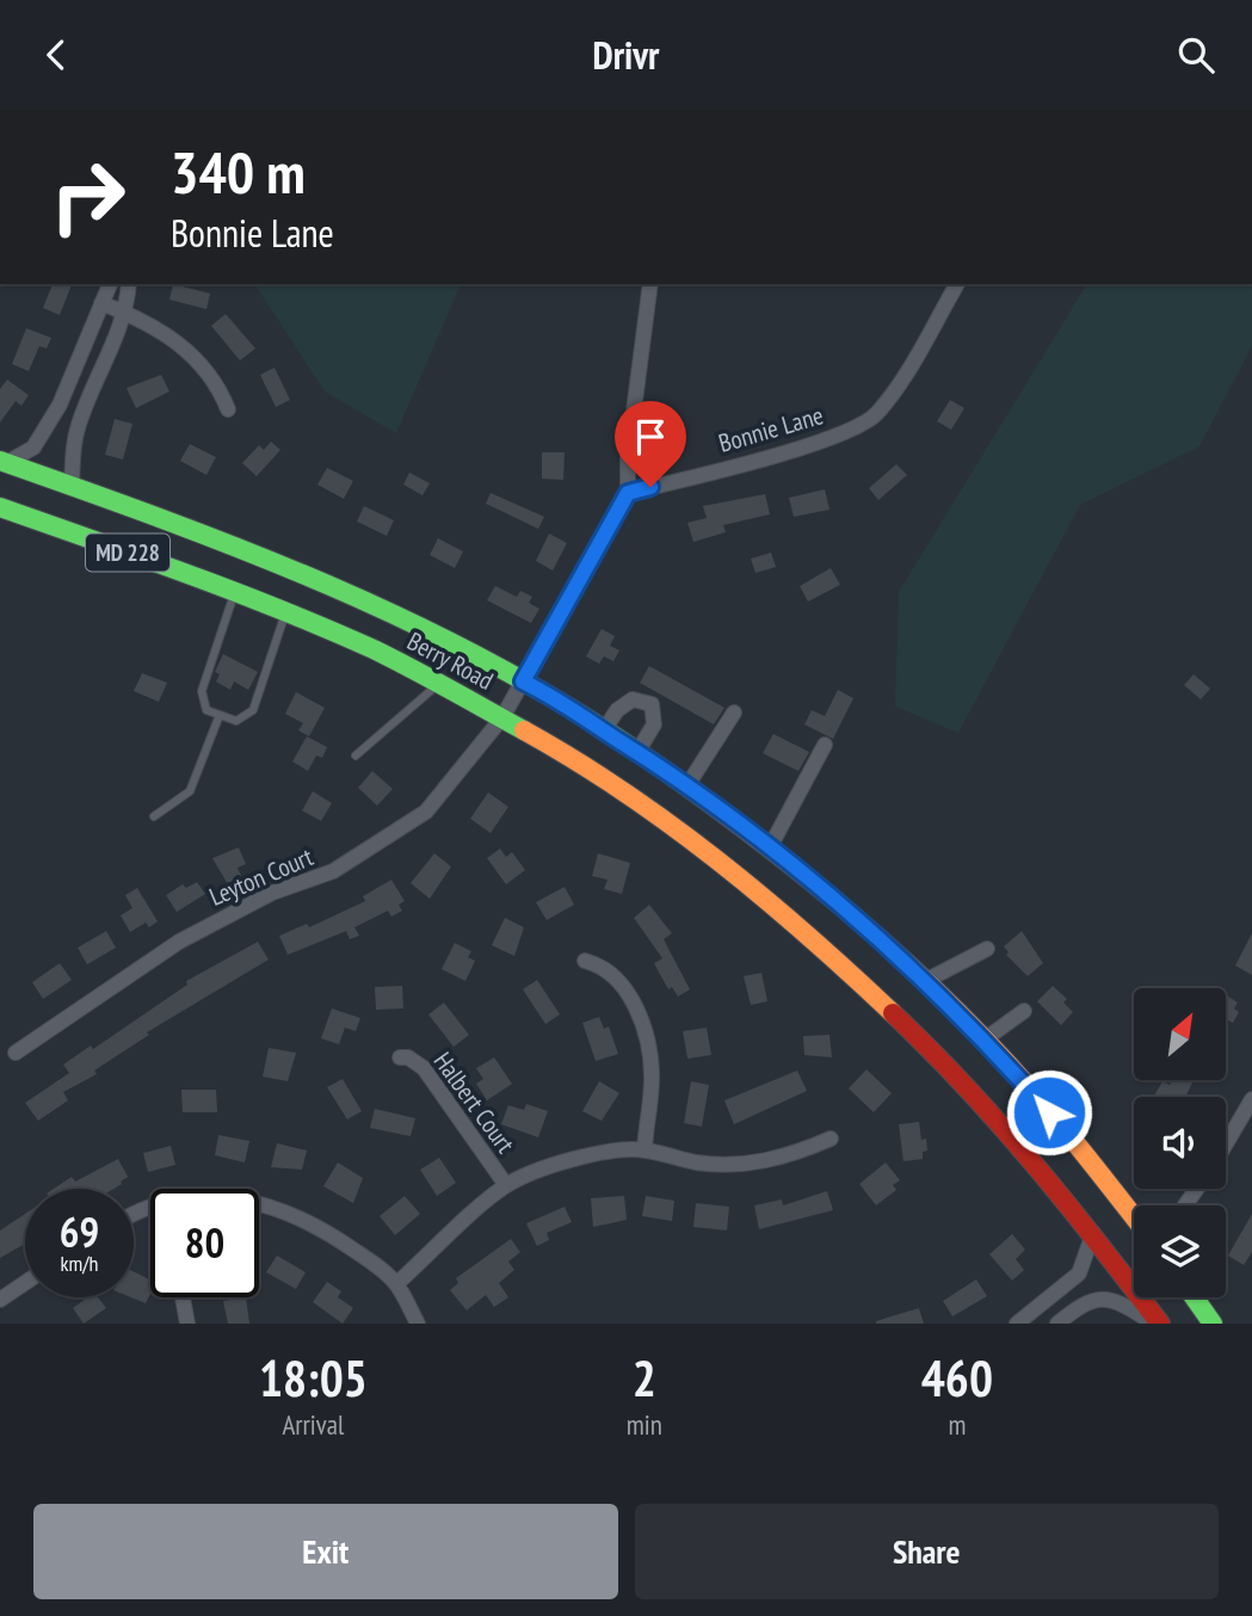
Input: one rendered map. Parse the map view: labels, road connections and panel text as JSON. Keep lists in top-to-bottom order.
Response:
{
  "streets": {
    "highway": ["MD 228", "Berry Road"],
    "street": ["Bonnie Lane", "Leyton Court", "Halbert Court"]
  },
  "crossings": [
    ["Berry Road", "Leyton Court"]
  ],
  "north": "top right",
  "page": {
    "header": "Drivr",
    "turn": ["340 m", "Bonnie Lane"],
    "speed": "69 km/h",
    "limit": "80",
    "eta": [
      "18:05",
      "Arrival",
      "2",
      "min",
      "460",
      "m"
    ],
    "buttons": ["Exit", "Share"]
  }
}
